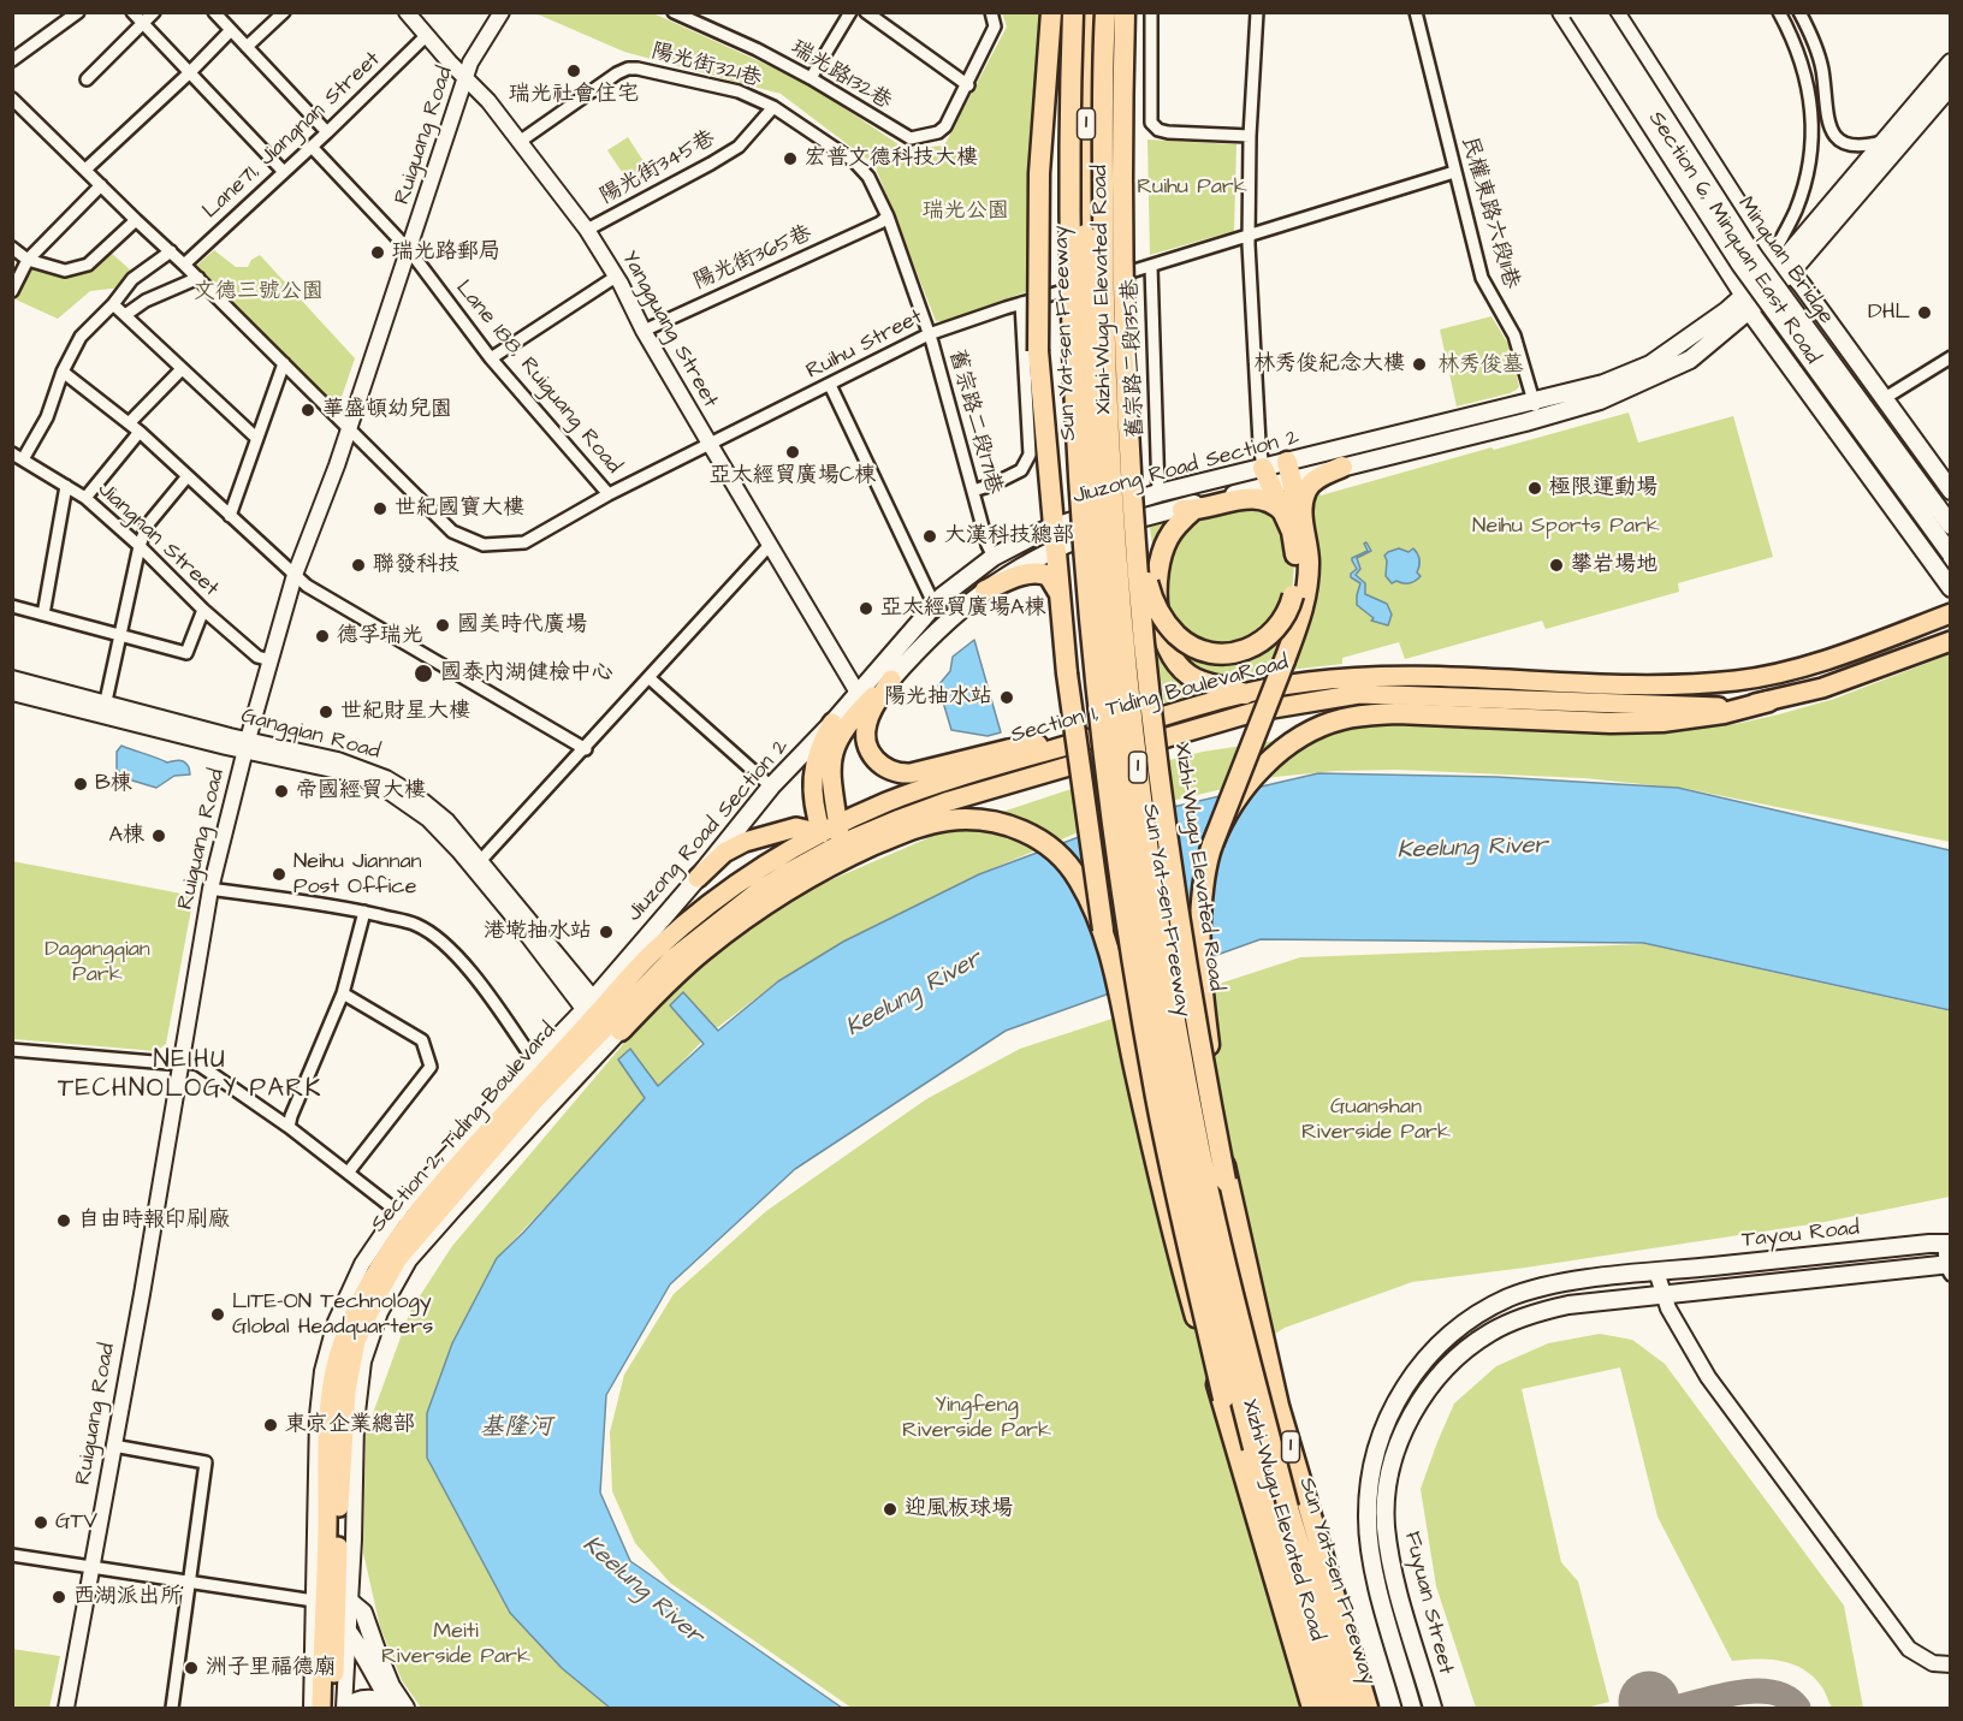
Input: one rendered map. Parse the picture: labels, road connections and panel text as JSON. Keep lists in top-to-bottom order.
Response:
{
  "streets": {
    "highway": [
      "1",
      "Xizhi-Wugu Elevated Road",
      "Sun Yat-sen Freeway",
      "Section 1, Tiding BoulevaRoad",
      "Section 2, Tiding Boulevard"
    ],
    "main road": [
      "Section 6, Minquan East Road",
      "Minquan Bridge",
      "Jiuzong Road Section 2",
      "Tayou Road",
      "Fuyuan Street"
    ],
    "street": [
      "陽光街321巷",
      "瑞光路132巷",
      "Lane71, Jiangnan Street",
      "Ruiguang Road",
      "陽光街345巷",
      "民權東路六段11巷",
      "陽光街365巷",
      "Yangguang Street",
      "Ruihu Street",
      "舊宗路二段135巷",
      "Lane 188, Ruiguang Road",
      "舊宗路二段171巷",
      "Jiangnan Street",
      "Gangqian Road"
    ]
  },
  "crossings": [
    ["陽光街321巷", "陽光街345巷"],
    ["陽光街321巷", "陽光街365巷"],
    ["陽光街321巷", "Yangguang Street"],
    ["陽光街321巷", "舊宗路二段171巷"],
    ["Lane71, Jiangnan Street", "Yangguang Street"],
    ["Lane71, Jiangnan Street", "Ruihu Street"],
    ["Lane71, Jiangnan Street", "Lane 188, Ruiguang Road"],
    ["Ruiguang Road", "Yangguang Street"],
    ["Ruiguang Road", "Ruihu Street"],
    ["Ruiguang Road", "Lane 188, Ruiguang Road"],
    ["Ruiguang Road", "Jiangnan Street"],
    ["Ruiguang Road", "Gangqian Road"],
    ["陽光街345巷", "Yangguang Street"],
    ["民權東路六段11巷", "Ruihu Street"],
    ["民權東路六段11巷", "Jiuzong Road Section 2"],
    ["Section 6, Minquan East Road", "Jiuzong Road Section 2"],
    ["陽光街365巷", "Yangguang Street"],
    ["陽光街365巷", "舊宗路二段171巷"],
    ["Yangguang Street", "Ruihu Street"],
    ["Yangguang Street", "Jiuzong Road Section 2"],
    ["Ruihu Street", "舊宗路二段135巷"],
    ["Ruihu Street", "Lane 188, Ruiguang Road"],
    ["Ruihu Street", "舊宗路二段171巷"],
    ["舊宗路二段135巷", "Jiuzong Road Section 2"],
    ["舊宗路二段171巷", "Jiuzong Road Section 2"],
    ["Jiuzong Road Section 2", "Section 1, Tiding BoulevaRoad"],
    ["Jiuzong Road Section 2", "Gangqian Road"],
    ["Jiuzong Road Section 2", "Section 2, Tiding Boulevard"],
    ["Section 1, Tiding BoulevaRoad", "Gangqian Road"],
    ["Section 1, Tiding BoulevaRoad", "Section 2, Tiding Boulevard"],
    ["Gangqian Road", "Section 2, Tiding Boulevard"],
    ["Tayou Road", "Fuyuan Street"]
  ],
  "districts": ["NEIHU TECHNOLOGY PARK"],
  "water": ["Keelung River", "基隆河"],
  "parks": [
    "Ruihu Park",
    "瑞光公園",
    "文德三號公園",
    "林秀俊墓",
    "Neihu Sports Park",
    "Dagangqian Park",
    "Guanshan Riverside Park",
    "Yingfeng Riverside Park",
    "Meiti Riverside Park"
  ],
  "places": [
    "瑞光社會住宅",
    "宏普文德科技大樓",
    "瑞光路郵局",
    "DHL",
    "林秀俊紀念大樓",
    "華盛頓幼兒園",
    "亞太經貿廣場C棟",
    "極限運動場",
    "世紀國寶大樓",
    "大漢科技總部",
    "聯發科技",
    "攀岩場地",
    "亞太經貿廣場A棟",
    "國美時代廣場",
    "德孚瑞光",
    "國泰內湖健檢中心",
    "陽光抽水站",
    "世紀財星大樓",
    "B棟",
    "帝國經貿大樓",
    "A棟",
    "Neihu Jiannan Post Office",
    "港墘抽水站",
    "自由時報印刷廠",
    "LITE-ON Technology Global Headquarters",
    "東京企業總部",
    "迎風板球場",
    "GTV",
    "西湖派出所",
    "洲子里福德廟"
  ]
}
